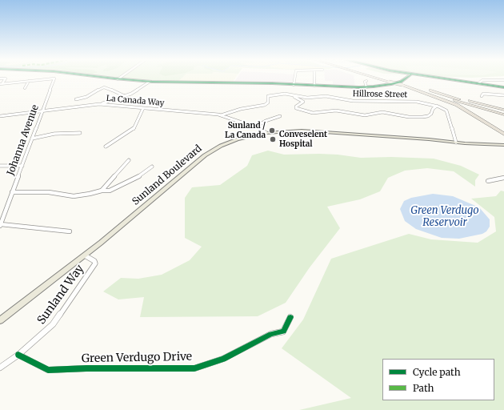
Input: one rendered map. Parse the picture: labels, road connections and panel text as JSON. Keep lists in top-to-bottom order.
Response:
{
  "streets": {
    "main road": ["Sunland Boulevard"],
    "street": [
      "Hillrose Street",
      "La Canada Way",
      "Johanna Avenue",
      "Sunland Way",
      "Green Verdugo Drive"
    ]
  },
  "crossings": [
    ["Hillrose Street", "La Canada Way"],
    ["La Canada Way", "Johanna Avenue"],
    ["La Canada Way", "Sunland Boulevard"],
    ["Sunland Boulevard", "Sunland Way"],
    ["Sunland Way", "Green Verdugo Drive"]
  ],
  "water": ["Green Verdugo Reservoir"],
  "places": ["Sunland / La Canada", "Conveselent Hospital"],
  "legend": ["Cycle path", "Path"]
}
